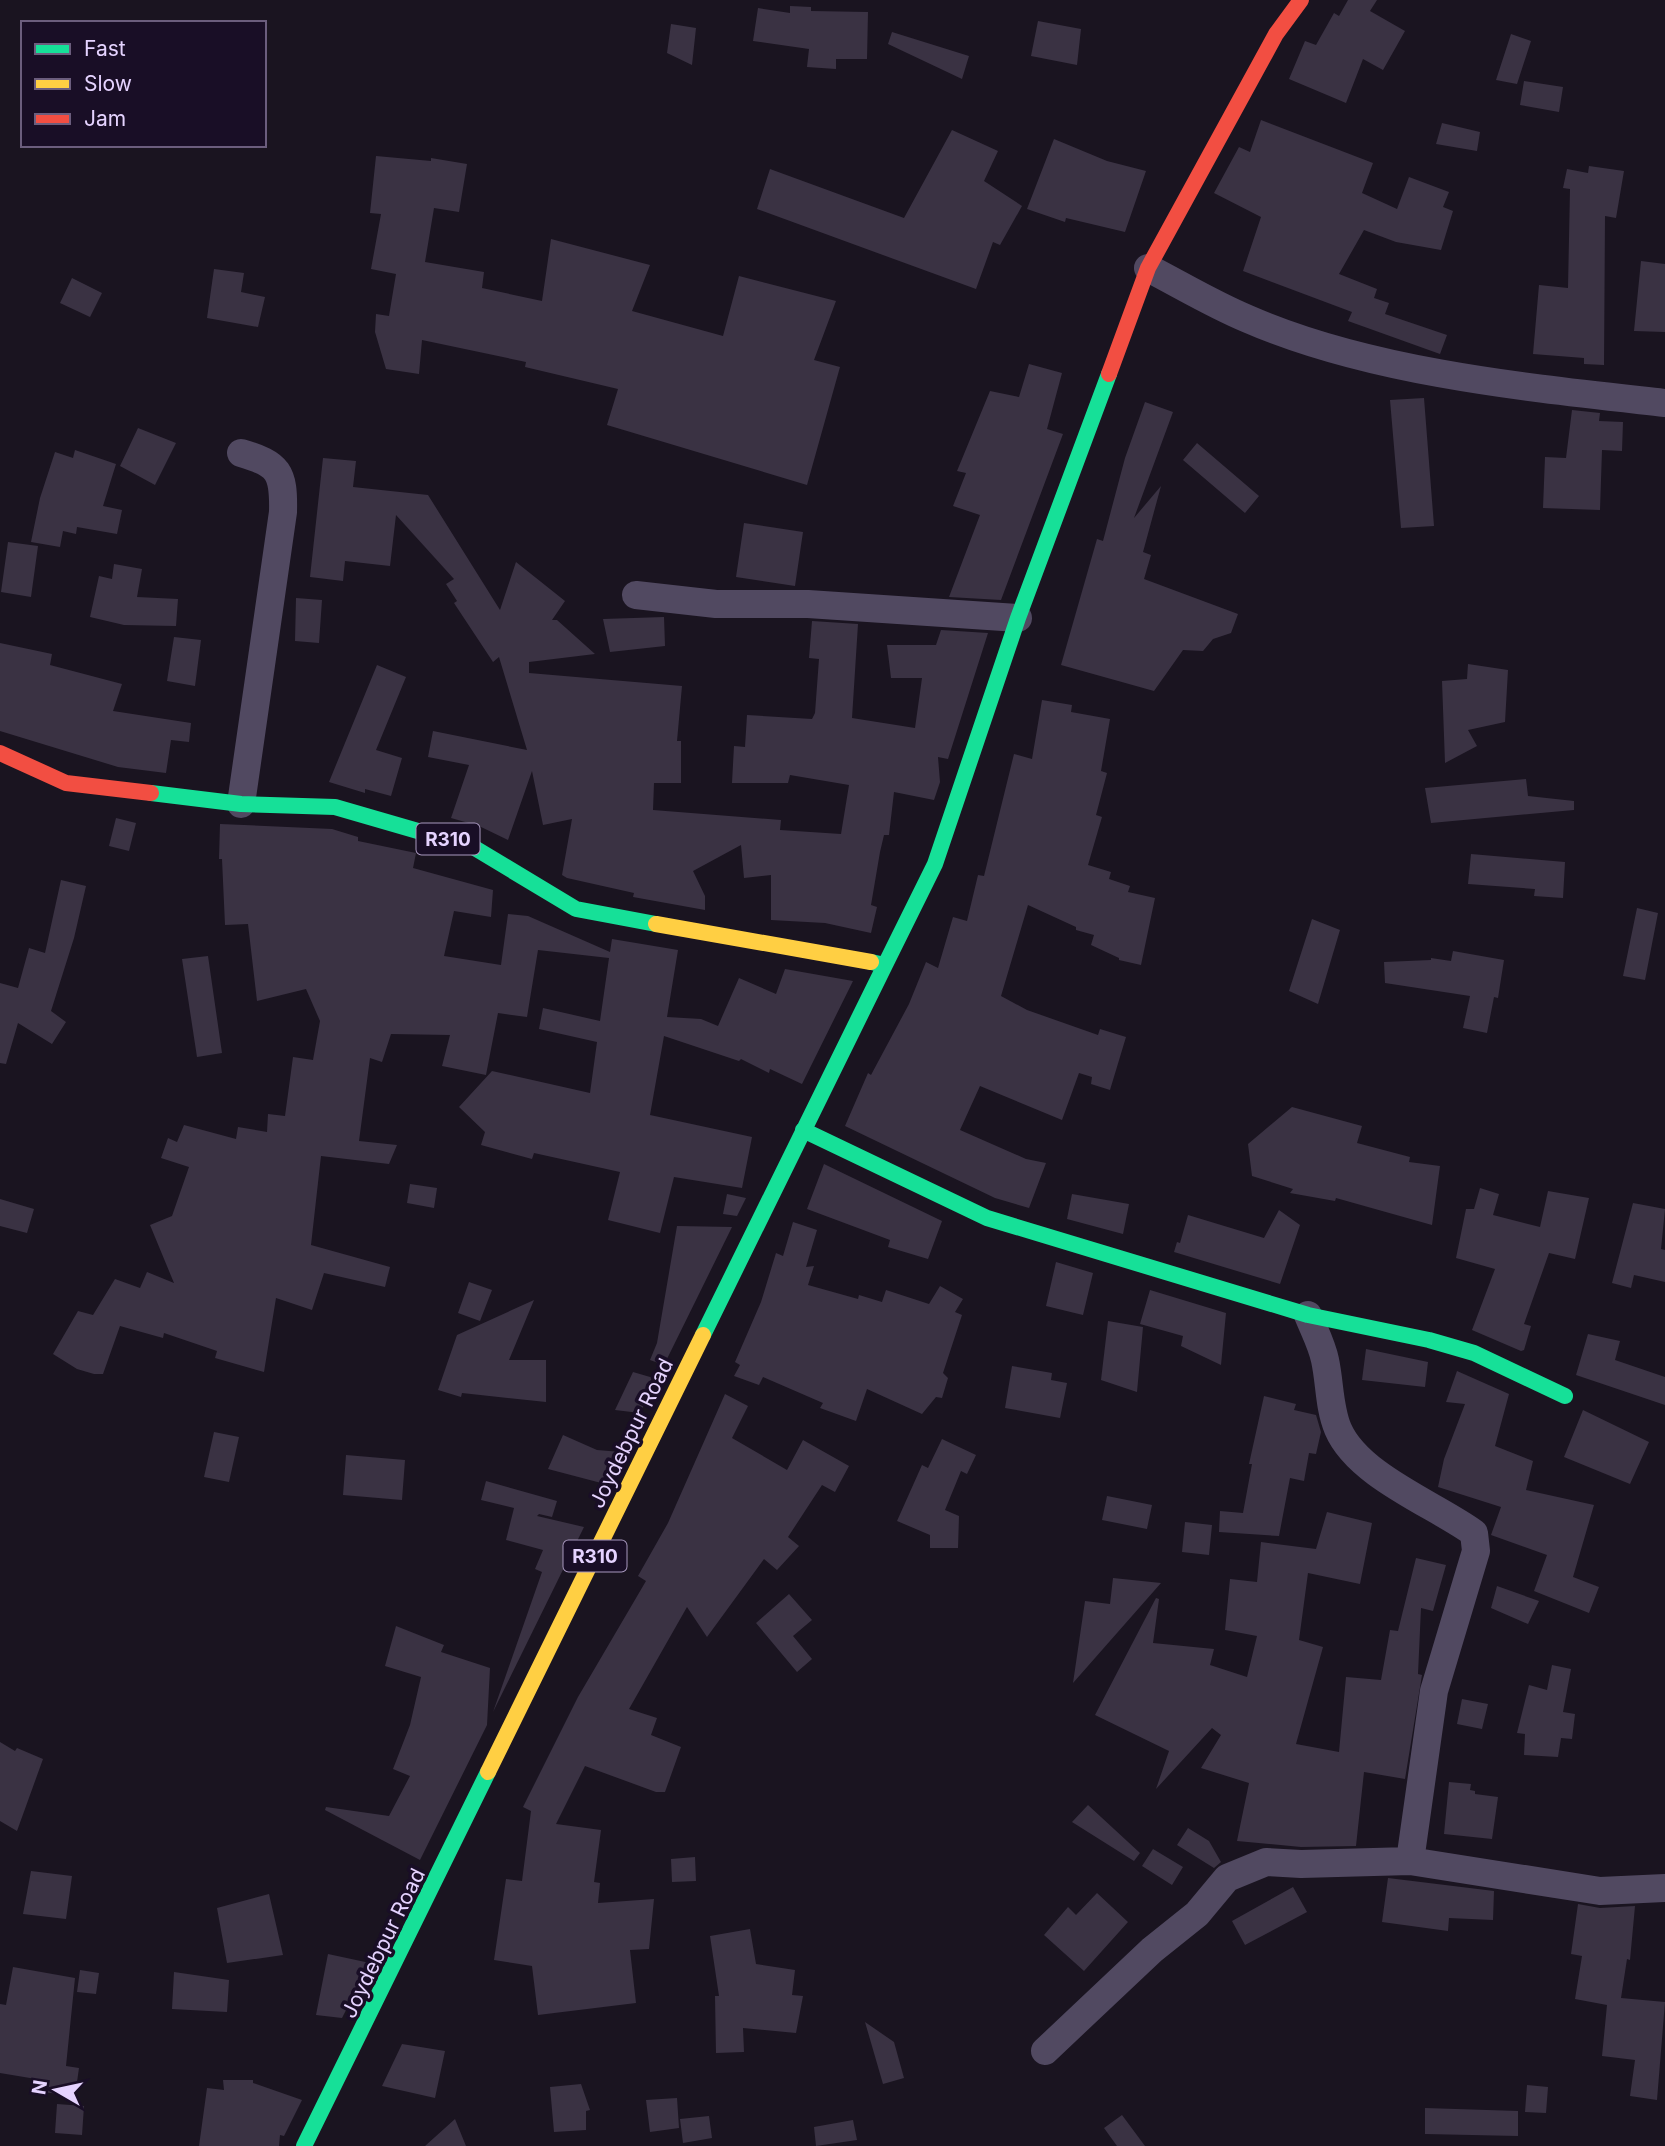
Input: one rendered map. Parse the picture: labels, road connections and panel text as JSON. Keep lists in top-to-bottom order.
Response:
{
  "streets": {
    "main road": ["R310", "Joydebpur Road"]
  },
  "crossings": [
    ["R310", "Joydebpur Road"]
  ],
  "legend": ["Fast", "Slow", "Jam"],
  "north": "left"
}
